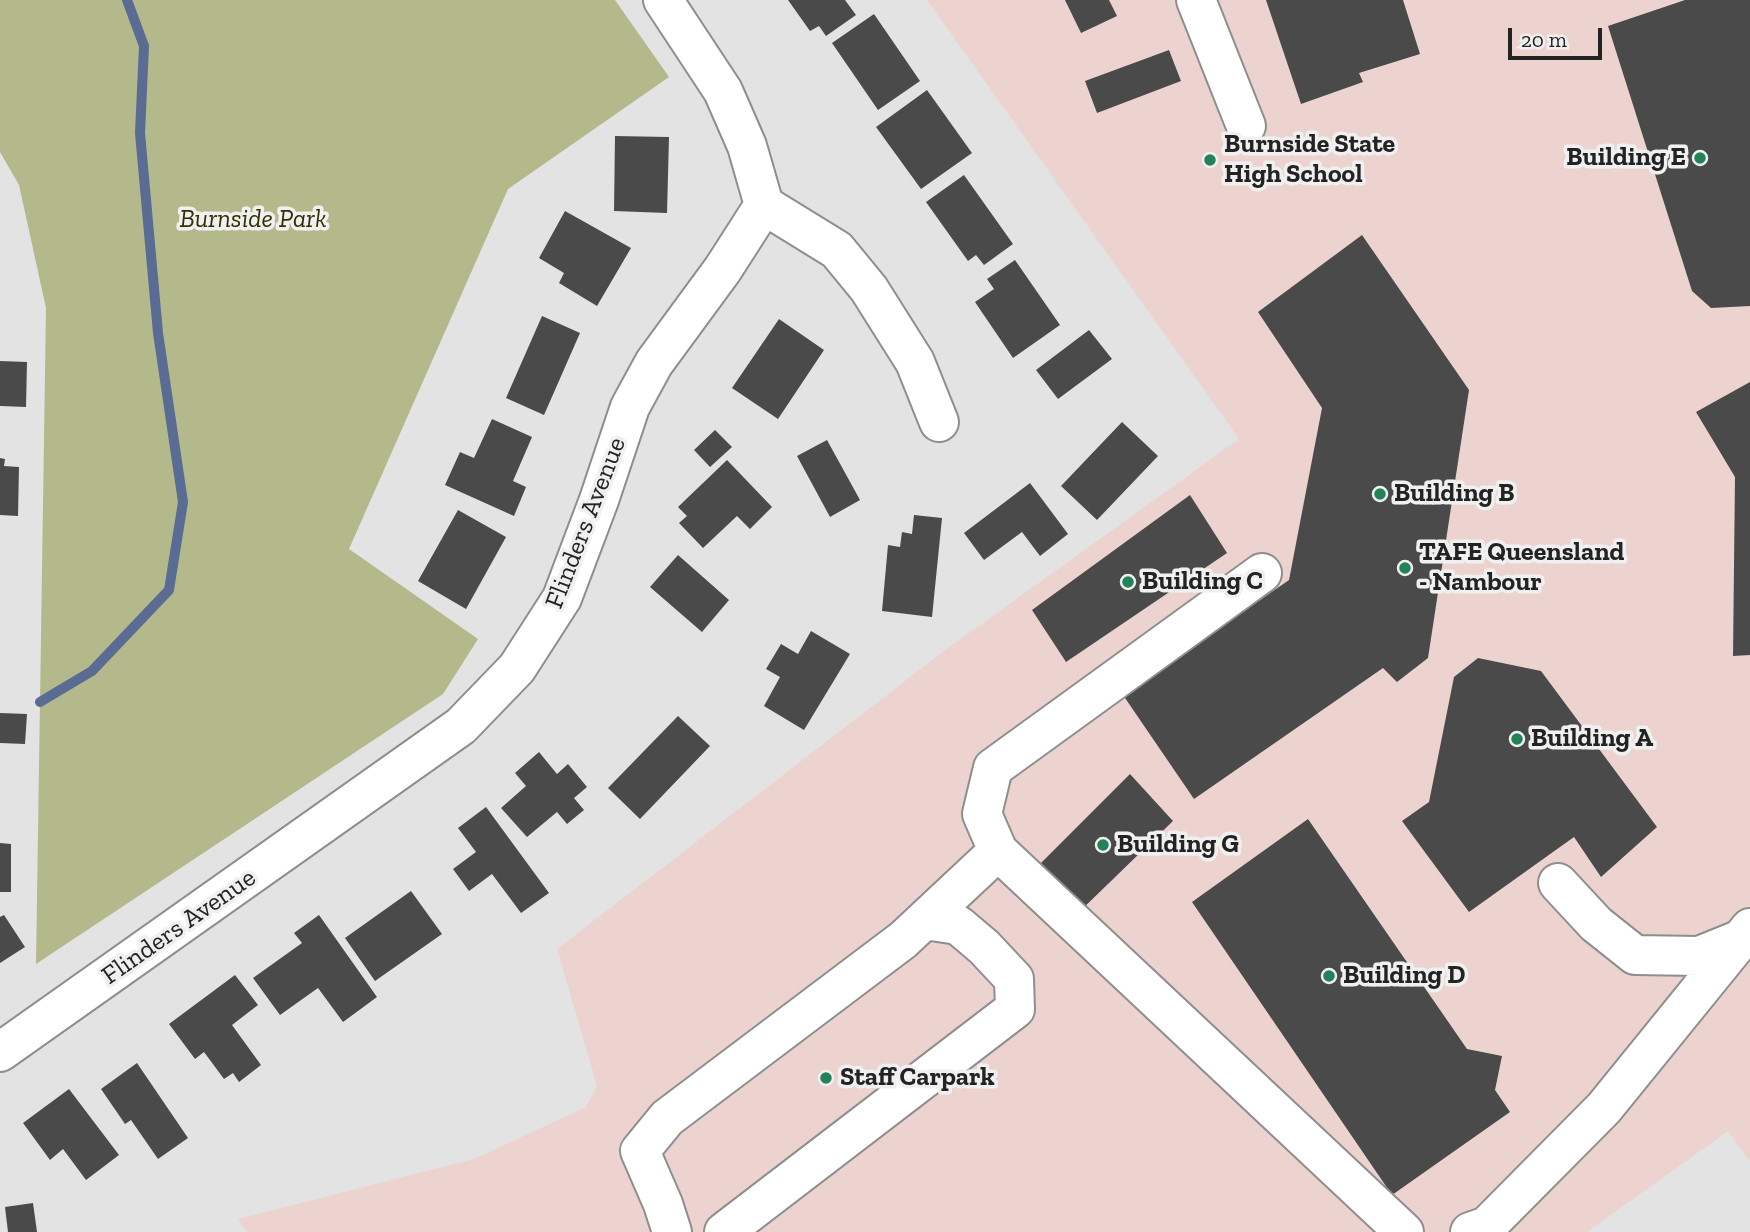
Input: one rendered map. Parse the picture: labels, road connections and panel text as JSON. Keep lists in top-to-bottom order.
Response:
{
  "streets": {
    "street": ["Flinders Avenue"]
  },
  "parks": ["Burnside Park"],
  "places": [
    "Building E",
    "Burnside State High School",
    "Building B",
    "TAFE Queensland - Nambour",
    "Building C",
    "Building A",
    "Building G",
    "Building D",
    "Staff Carpark"
  ],
  "scale_bar": "20 m"
}
